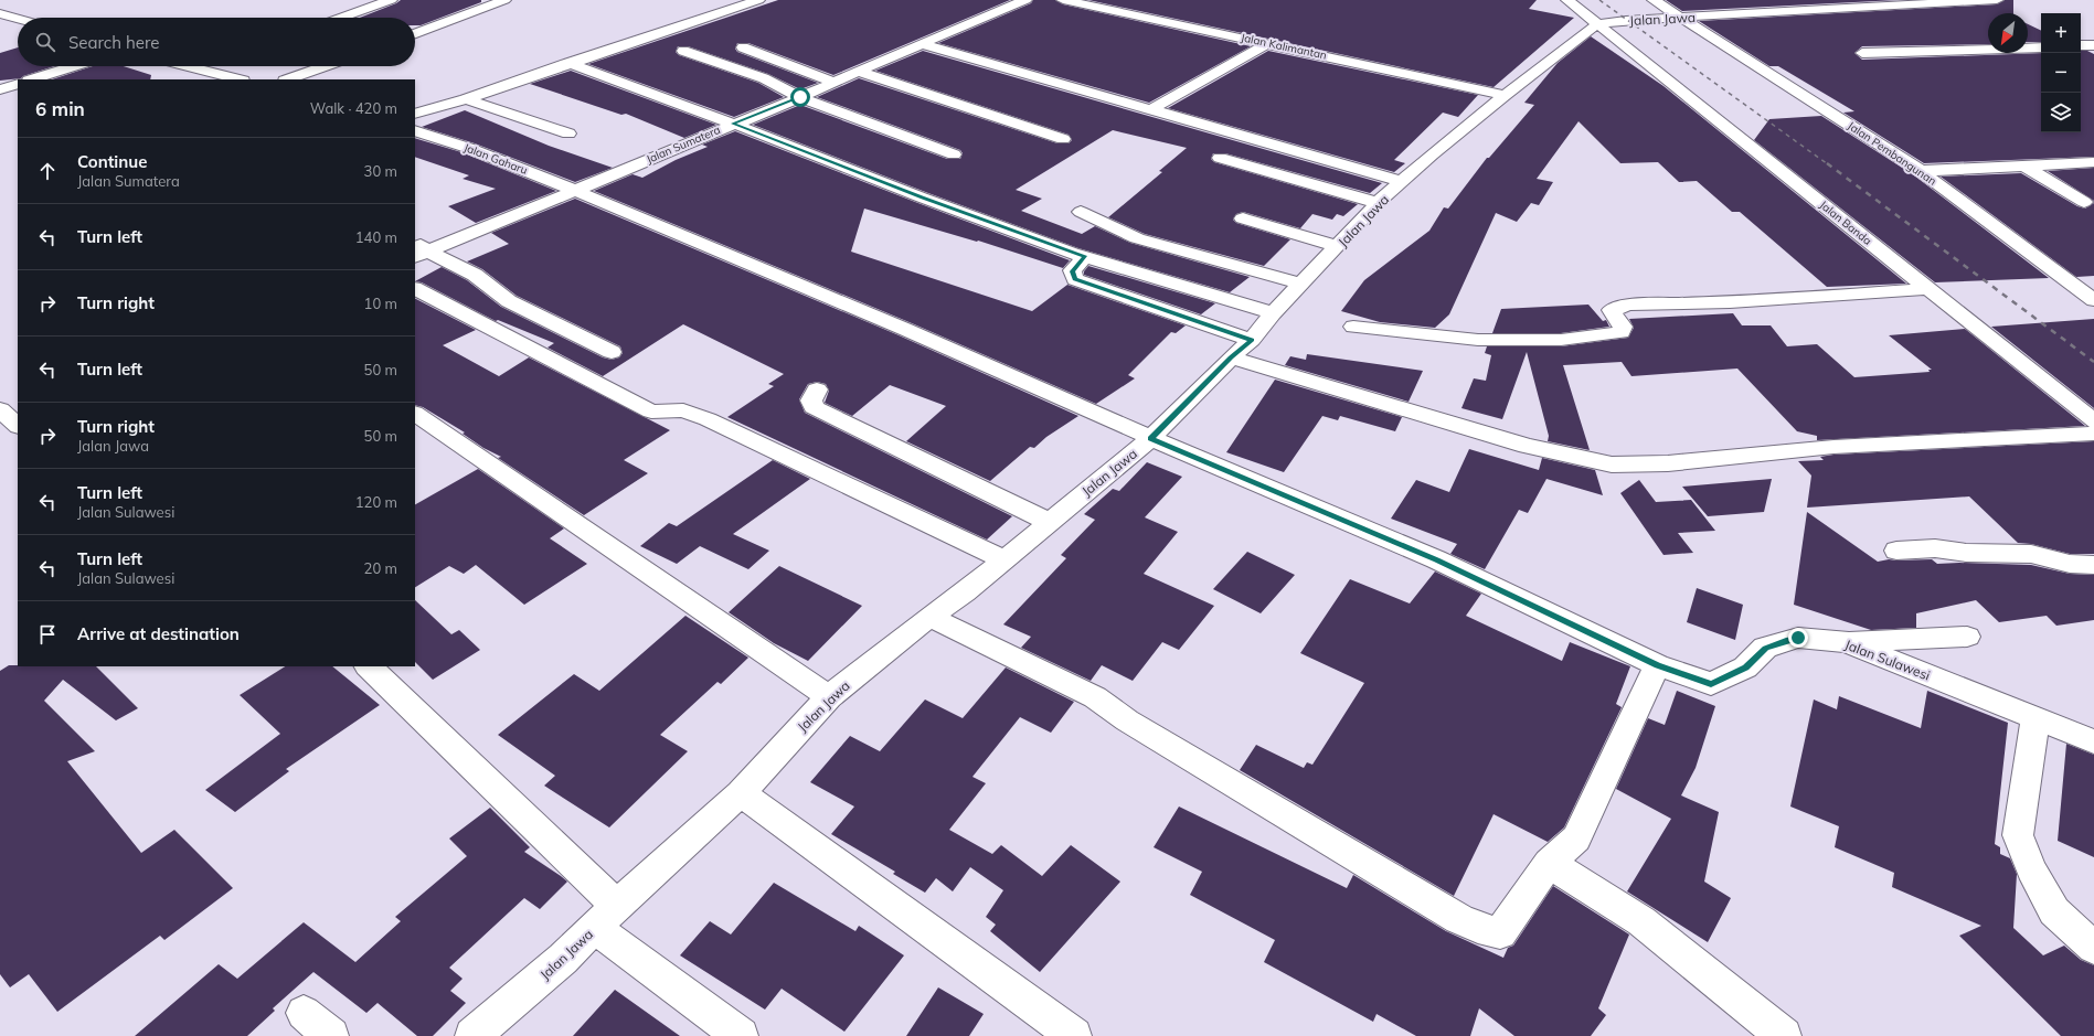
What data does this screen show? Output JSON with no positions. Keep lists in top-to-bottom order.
{
  "streets": {
    "street": [
      "Jalan Jawa",
      "Jalan Kalimantan",
      "Jalan Sumatera",
      "Jalan Pembangunan",
      "Jalan Gaharu",
      "Jalan Banda",
      "Jalan Sulawesi"
    ]
  },
  "crossings": [
    ["Jalan Jawa", "Jalan Kalimantan"],
    ["Jalan Jawa", "Jalan Pembangunan"],
    ["Jalan Jawa", "Jalan Gaharu"],
    ["Jalan Jawa", "Jalan Banda"],
    ["Jalan Jawa", "Jalan Sulawesi"],
    ["Jalan Sumatera", "Jalan Gaharu"],
    ["Jalan Gaharu", "Jalan Sulawesi"]
  ],
  "north": "bottom left",
  "page": {
    "map_buttons": ["+", "−"],
    "search": "Search here",
    "heading": ["6 min", "Walk · 420 m"],
    "list": [
      ["Continue", "Jalan Sumatera", "30 m"],
      ["Turn left", "140 m"],
      ["Turn right", "10 m"],
      ["Turn left", "50 m"],
      ["Turn right", "Jalan Jawa", "50 m"],
      ["Turn left", "Jalan Sulawesi", "120 m"],
      ["Turn left", "Jalan Sulawesi", "20 m"],
      "Arrive at destination"
    ]
  }
}
